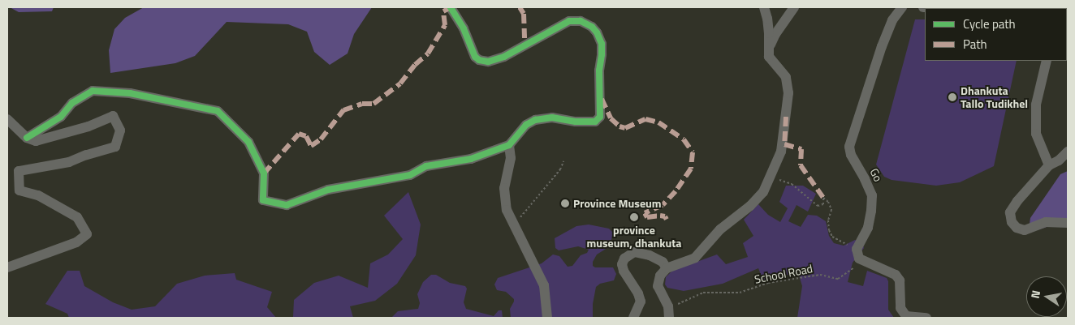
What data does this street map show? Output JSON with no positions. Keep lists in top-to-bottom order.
{
  "streets": {
    "street": ["Go"],
    "path": ["School Road"]
  },
  "places": ["Dhankuta Tallo Tudikhel", "Province Museum", "province museum, dhankuta"],
  "legend": ["Cycle path", "Path"],
  "north": "left"
}
